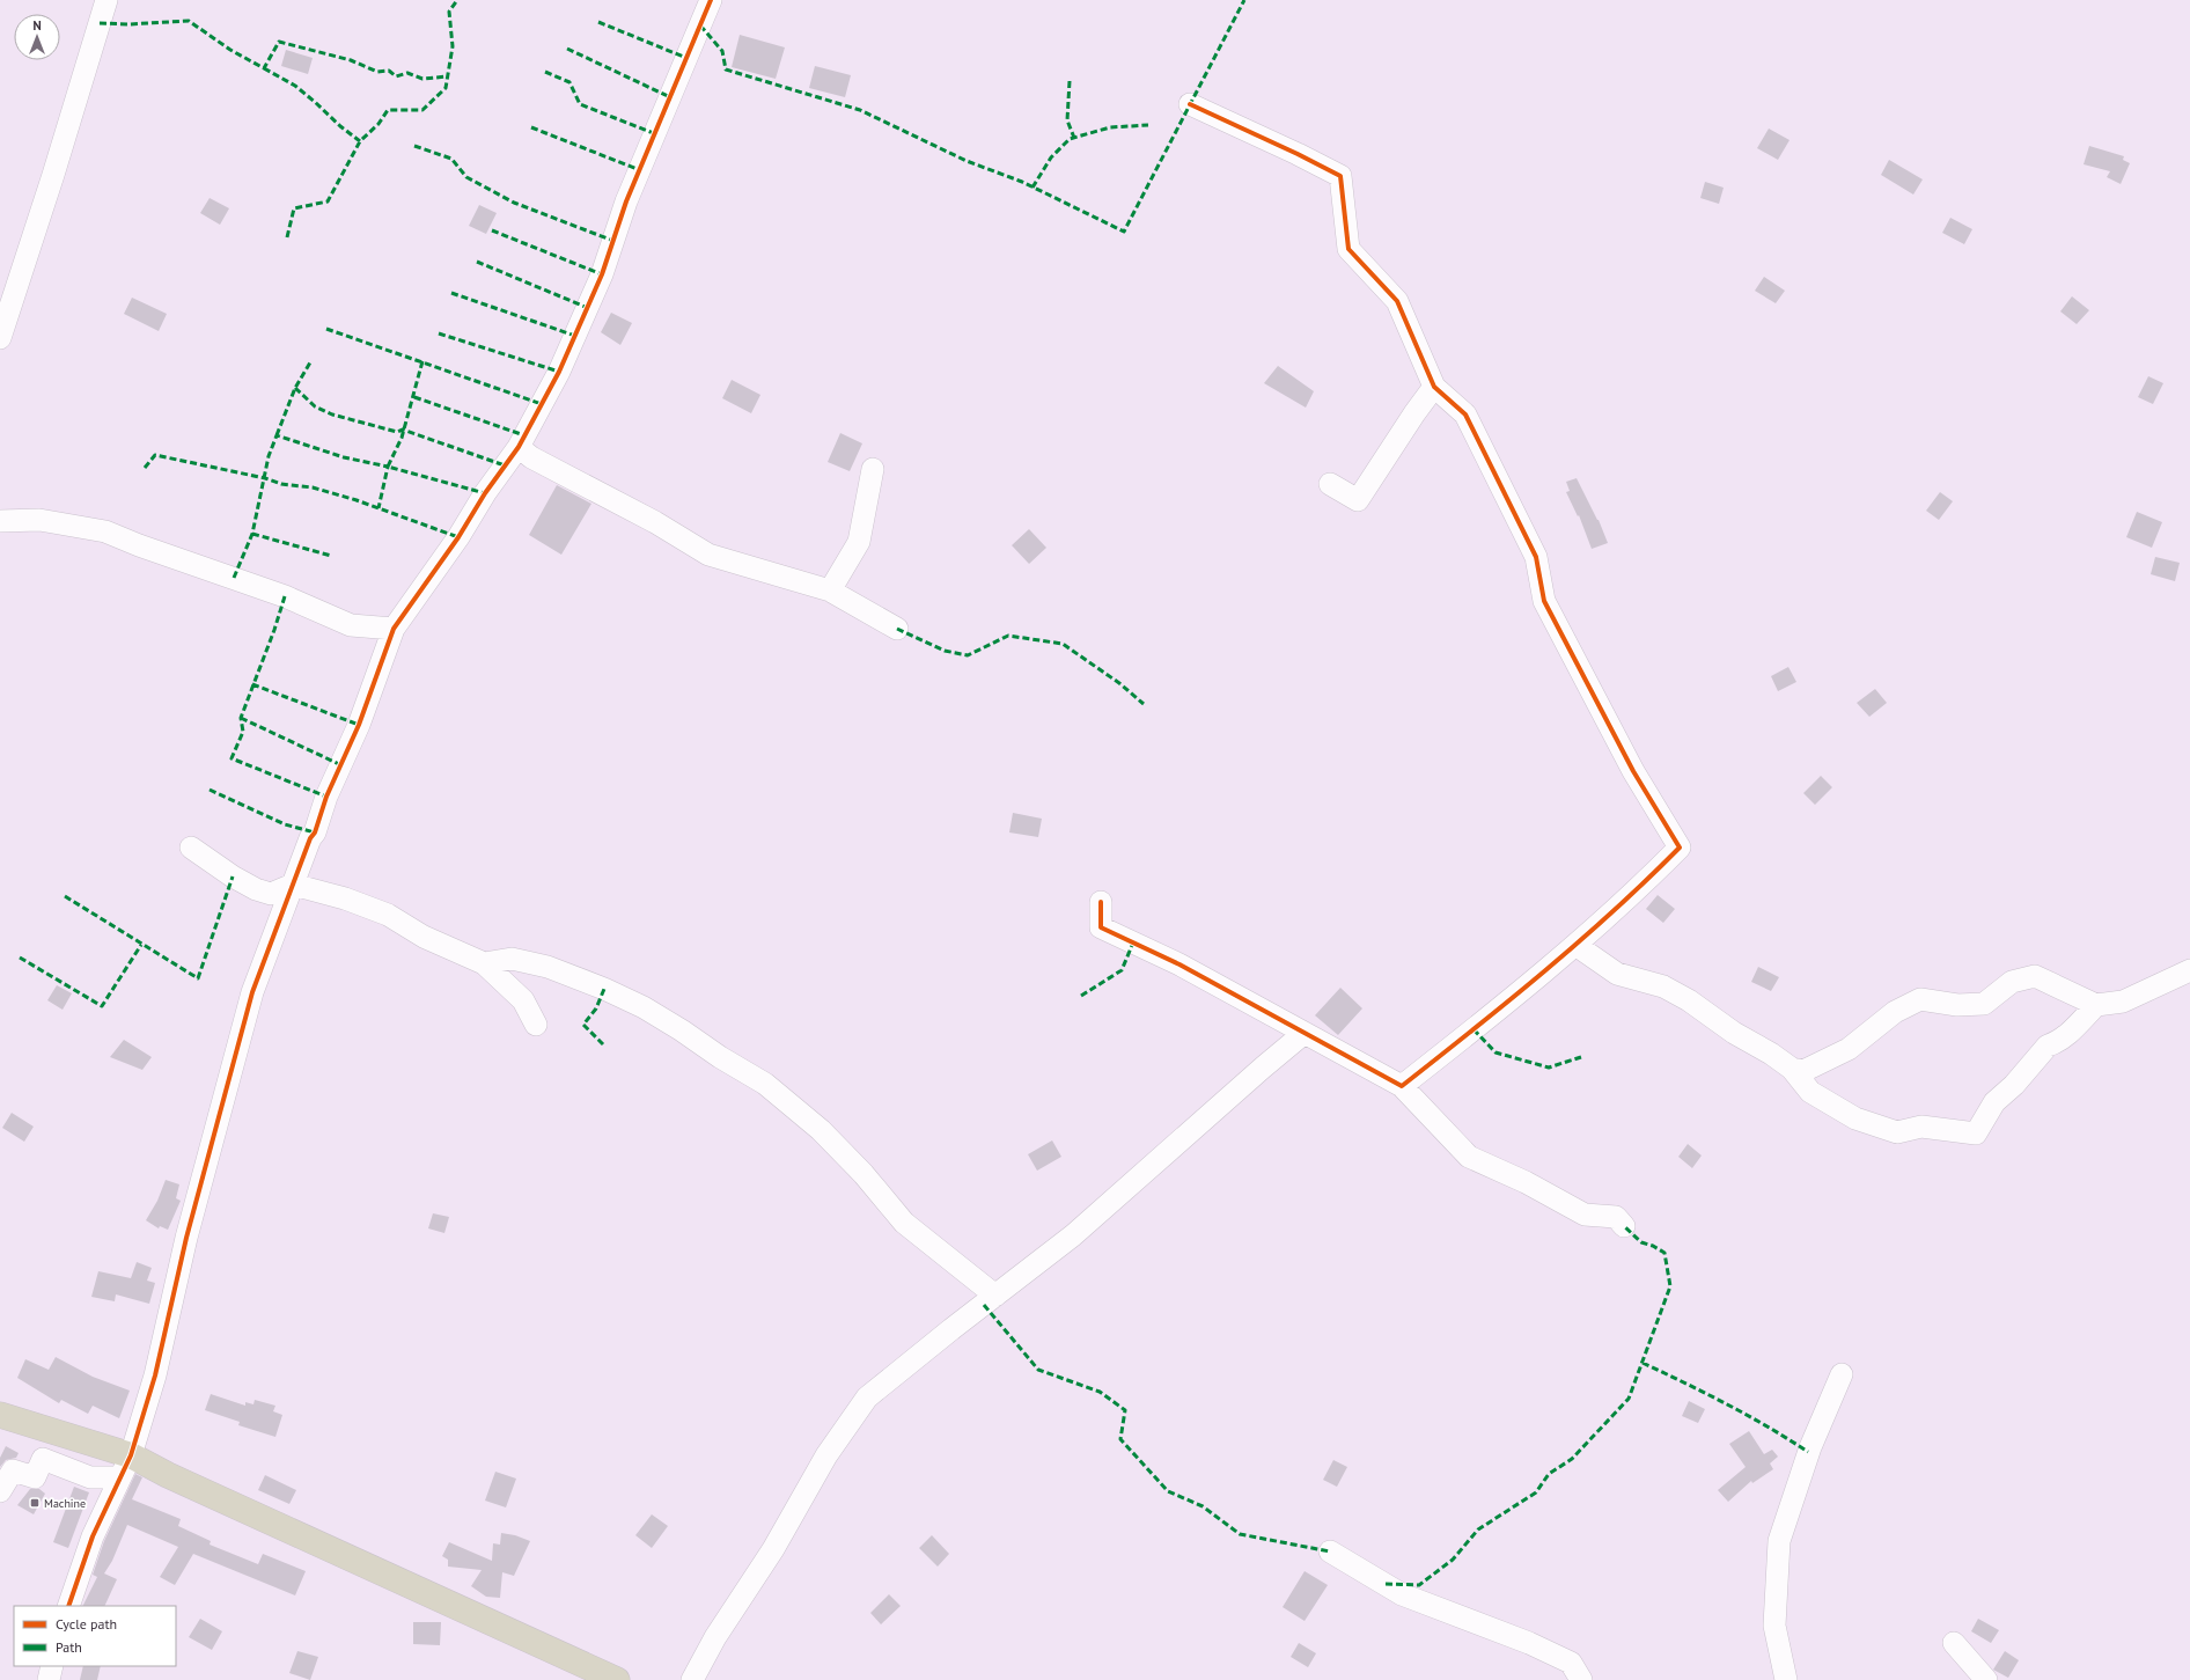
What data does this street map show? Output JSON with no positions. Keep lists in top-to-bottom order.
{
  "places": {
    "transit": ["Machine"]
  },
  "legend": ["Cycle path", "Path"],
  "north": "top"
}
